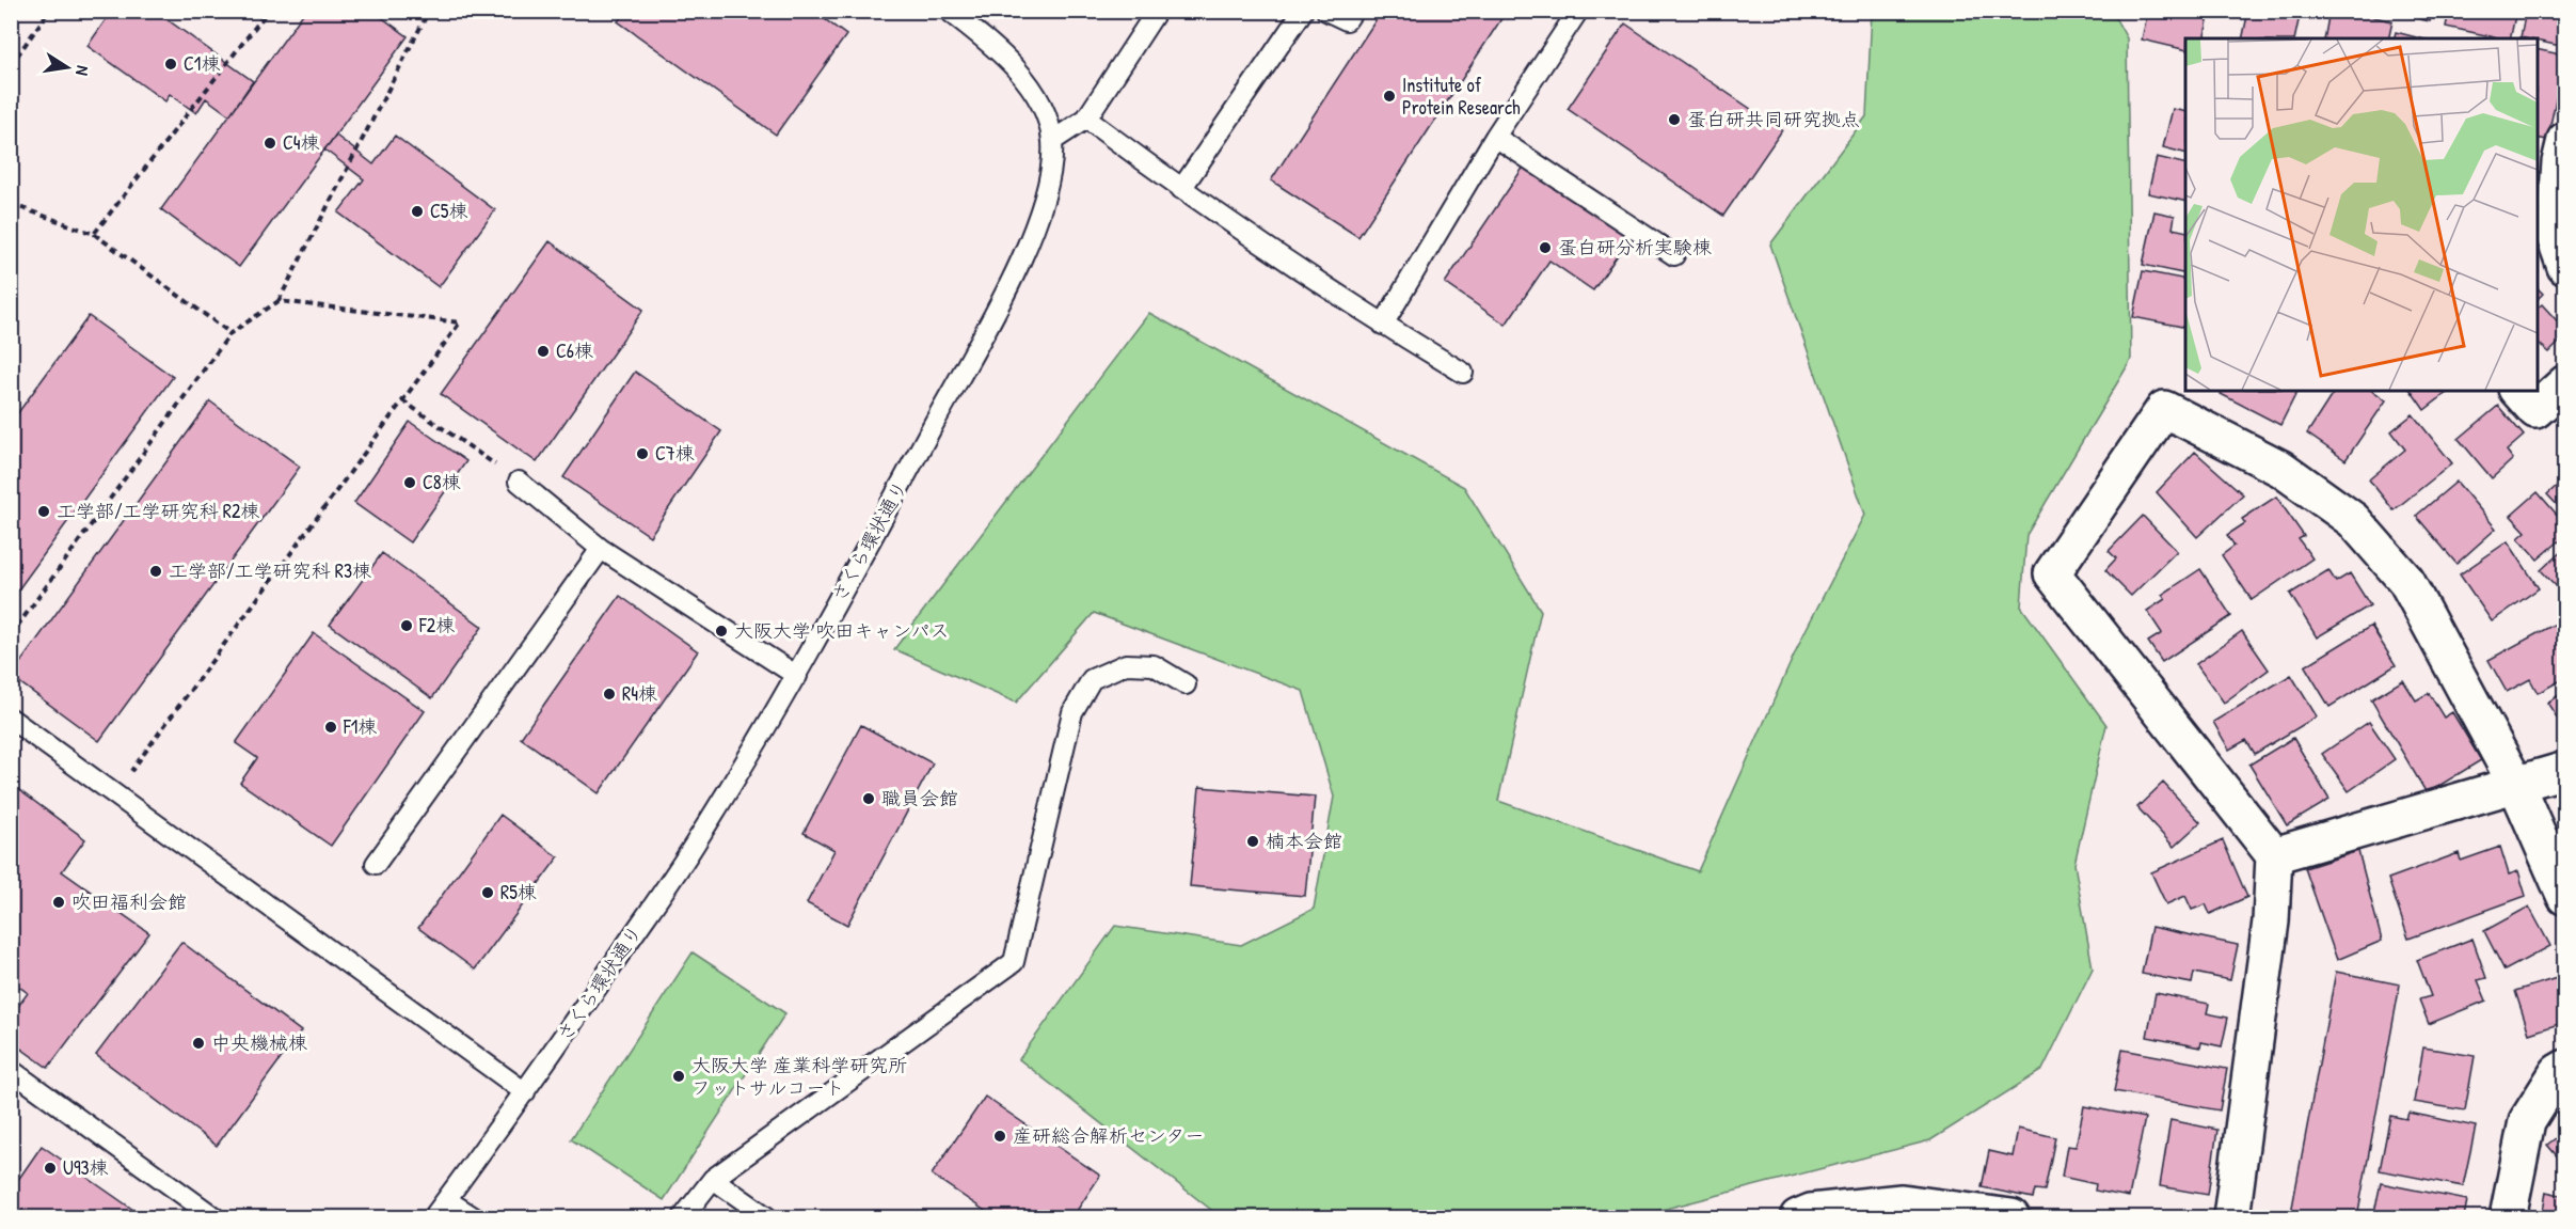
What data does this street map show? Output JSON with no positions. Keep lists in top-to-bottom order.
{
  "streets": {
    "lane": ["さくら環状通り"]
  },
  "places": [
    "C1棟",
    "Institute of Protein Research",
    "蛋白研共同研究拠点",
    "C4棟",
    "C5棟",
    "蛋白研分析実験棟",
    "C6棟",
    "C7棟",
    "C8棟",
    "工学部/工学研究科 R2棟",
    "工学部/工学研究科 R3棟",
    "F2棟",
    "大阪大学 吹田キャンパス",
    "R4棟",
    "F1棟",
    "職員会館",
    "楠本会館",
    "R5棟",
    "吹田福利会館",
    "中央機械棟",
    "大阪大学 産業科学研究所 フットサルコート",
    "産研総合解析センター",
    "U93棟"
  ],
  "north": "right"
}
